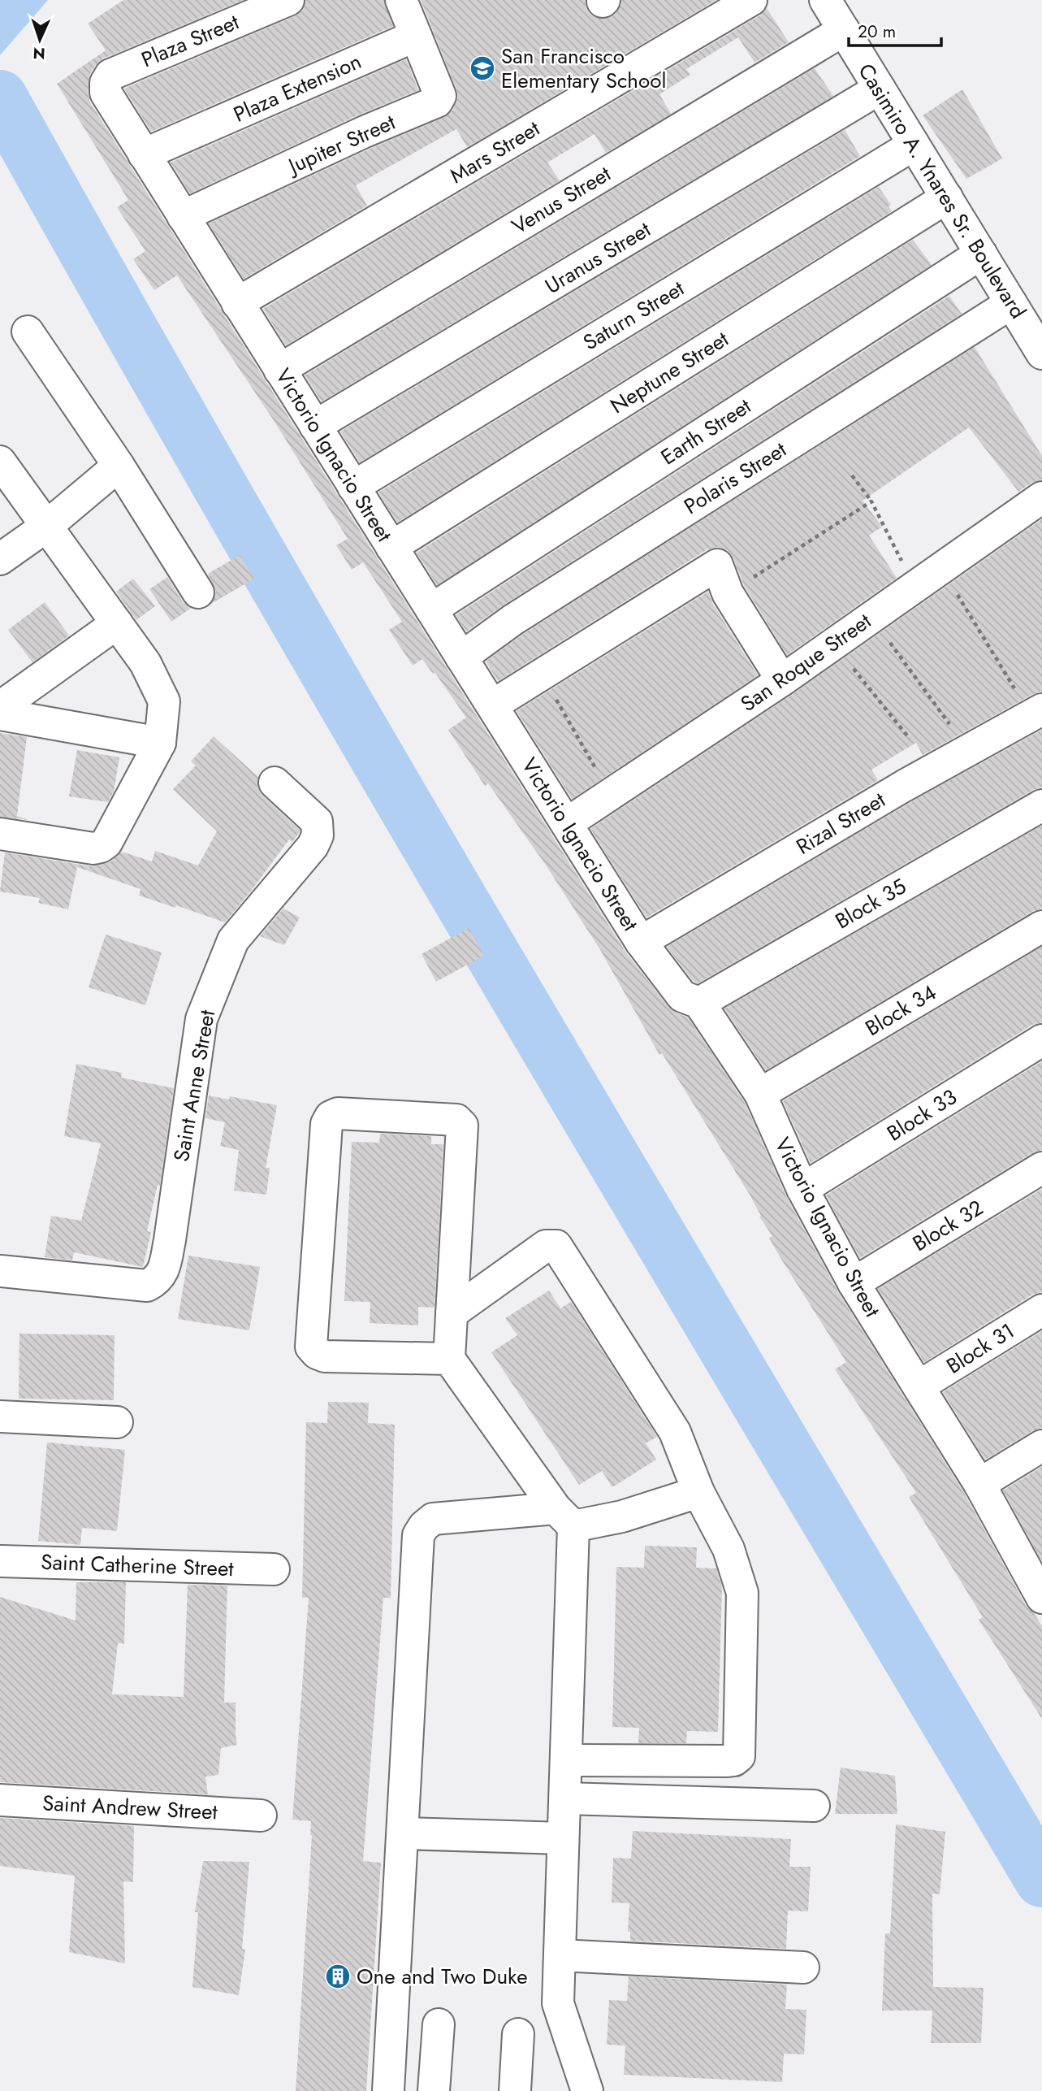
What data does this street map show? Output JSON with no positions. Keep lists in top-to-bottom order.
{
  "streets": {
    "street": [
      "Plaza Street",
      "Plaza Extension",
      "Jupiter Street",
      "Mars Street",
      "Casimiro A. Ynares Sr. Boulevard",
      "Venus Street",
      "Uranus Street",
      "Saturn Street",
      "Neptune Street",
      "Earth Street",
      "Victorio Ignacio Street",
      "Polaris Street",
      "San Roque Street",
      "Rizal Street",
      "Block 35",
      "Block 34",
      "Saint Anne Street",
      "Block 33",
      "Block 32",
      "Block 31",
      "Saint Catherine Street",
      "Saint Andrew Street"
    ]
  },
  "crossings": [
    ["Plaza Street", "Victorio Ignacio Street"],
    ["Plaza Extension", "Jupiter Street"],
    ["Plaza Extension", "Victorio Ignacio Street"],
    ["Jupiter Street", "Victorio Ignacio Street"],
    ["Mars Street", "Victorio Ignacio Street"],
    ["Casimiro A. Ynares Sr. Boulevard", "Venus Street"],
    ["Casimiro A. Ynares Sr. Boulevard", "Uranus Street"],
    ["Casimiro A. Ynares Sr. Boulevard", "Saturn Street"],
    ["Casimiro A. Ynares Sr. Boulevard", "Neptune Street"],
    ["Casimiro A. Ynares Sr. Boulevard", "Earth Street"],
    ["Casimiro A. Ynares Sr. Boulevard", "Polaris Street"],
    ["Venus Street", "Victorio Ignacio Street"],
    ["Uranus Street", "Victorio Ignacio Street"],
    ["Saturn Street", "Victorio Ignacio Street"],
    ["Neptune Street", "Victorio Ignacio Street"],
    ["Earth Street", "Victorio Ignacio Street"],
    ["Victorio Ignacio Street", "Polaris Street"],
    ["Victorio Ignacio Street", "San Roque Street"],
    ["Victorio Ignacio Street", "Rizal Street"],
    ["Victorio Ignacio Street", "Block 35"],
    ["Victorio Ignacio Street", "Block 34"],
    ["Victorio Ignacio Street", "Block 33"],
    ["Victorio Ignacio Street", "Block 32"],
    ["Victorio Ignacio Street", "Block 31"]
  ],
  "places": {
    "school or university": ["San Francisco Elementary School"],
    "building": ["One and Two Duke"]
  },
  "scale_bar": "20 m",
  "north": "bottom"
}
